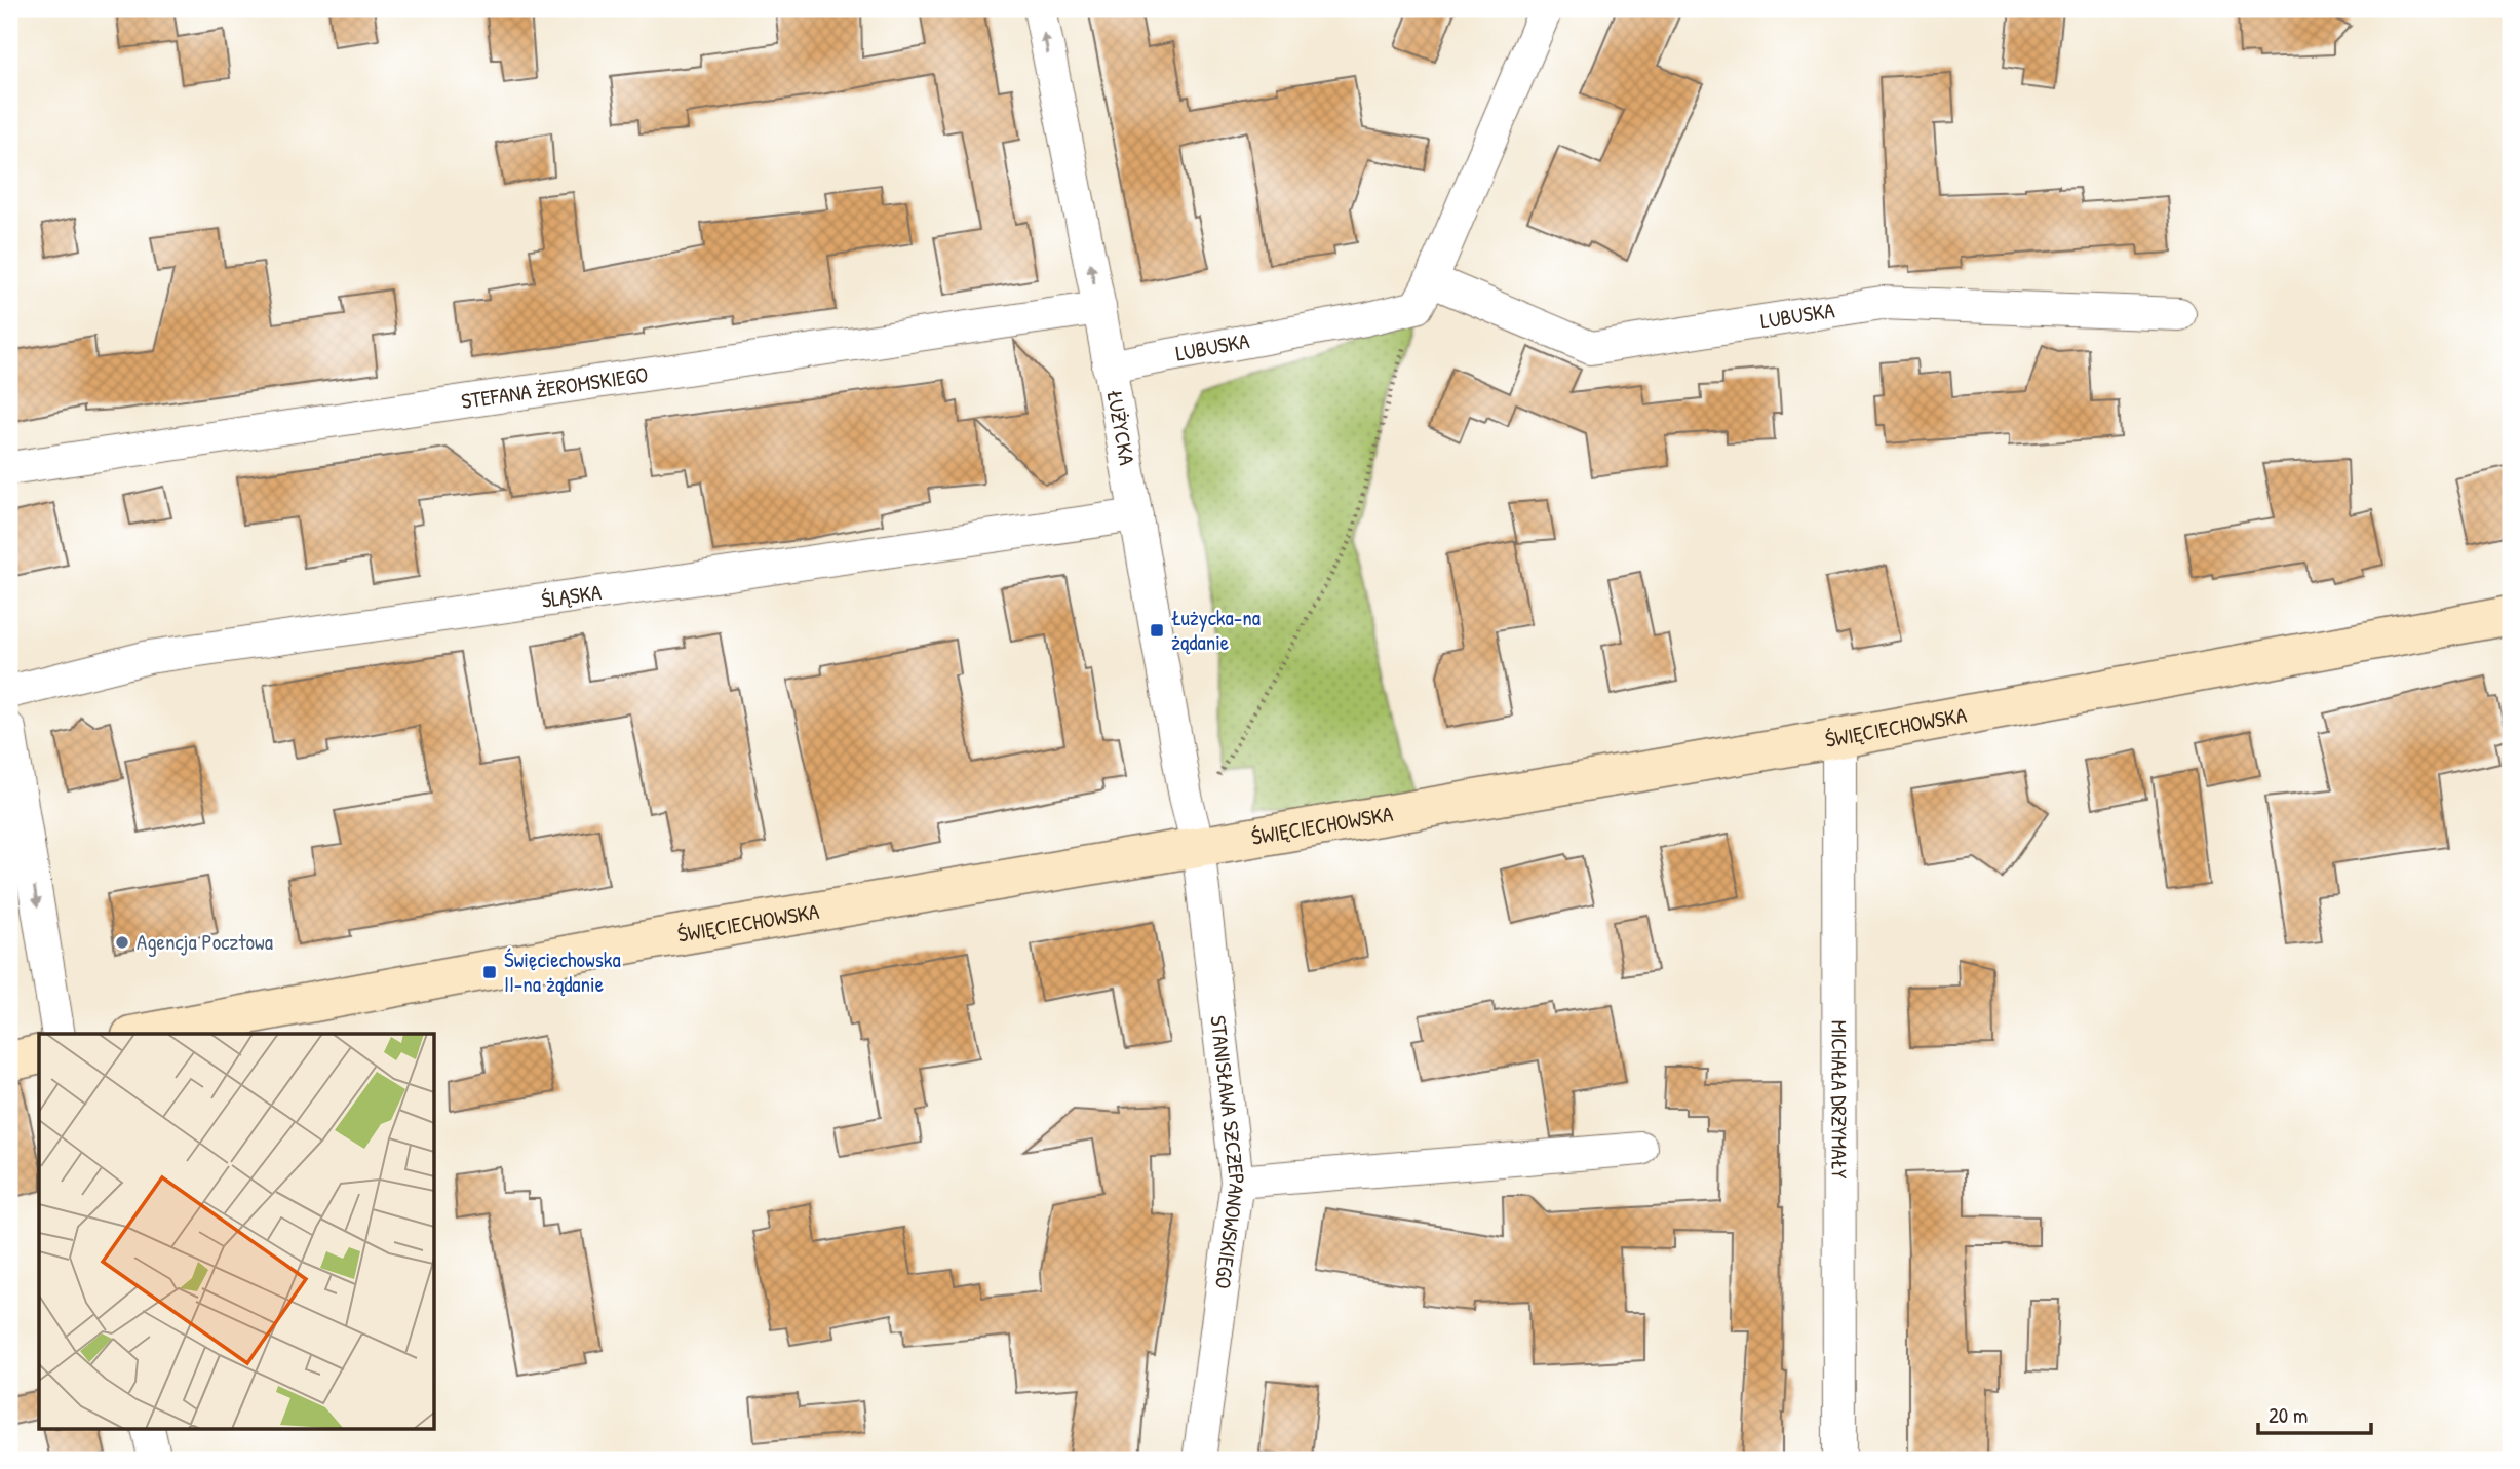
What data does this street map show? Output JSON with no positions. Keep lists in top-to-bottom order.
{
  "streets": {
    "street": [
      "LUBUSKA",
      "STEFANA ŻEROMSKIEGO",
      "ŁUŻYCKA",
      "ŚLĄSKA",
      "ŚWIĘCIECHOWSKA",
      "MICHAŁA DRZYMAŁY",
      "STANISŁAWA SZCZEPANOWSKIEGO"
    ]
  },
  "crossings": [
    ["LUBUSKA", "ŁUŻYCKA"],
    ["STEFANA ŻEROMSKIEGO", "ŁUŻYCKA"],
    ["ŁUŻYCKA", "ŚLĄSKA"],
    ["ŁUŻYCKA", "ŚWIĘCIECHOWSKA"],
    ["ŁUŻYCKA", "STANISŁAWA SZCZEPANOWSKIEGO"],
    ["ŚWIĘCIECHOWSKA", "MICHAŁA DRZYMAŁY"],
    ["ŚWIĘCIECHOWSKA", "STANISŁAWA SZCZEPANOWSKIEGO"]
  ],
  "one_way": ["ŁUŻYCKA"],
  "places": {
    "transit": ["Łużycka-na żądanie", "Święciechowska II-na żądanie"],
    "other": ["Agencja Pocztowa"]
  },
  "scale_bar": "20 m"
}
